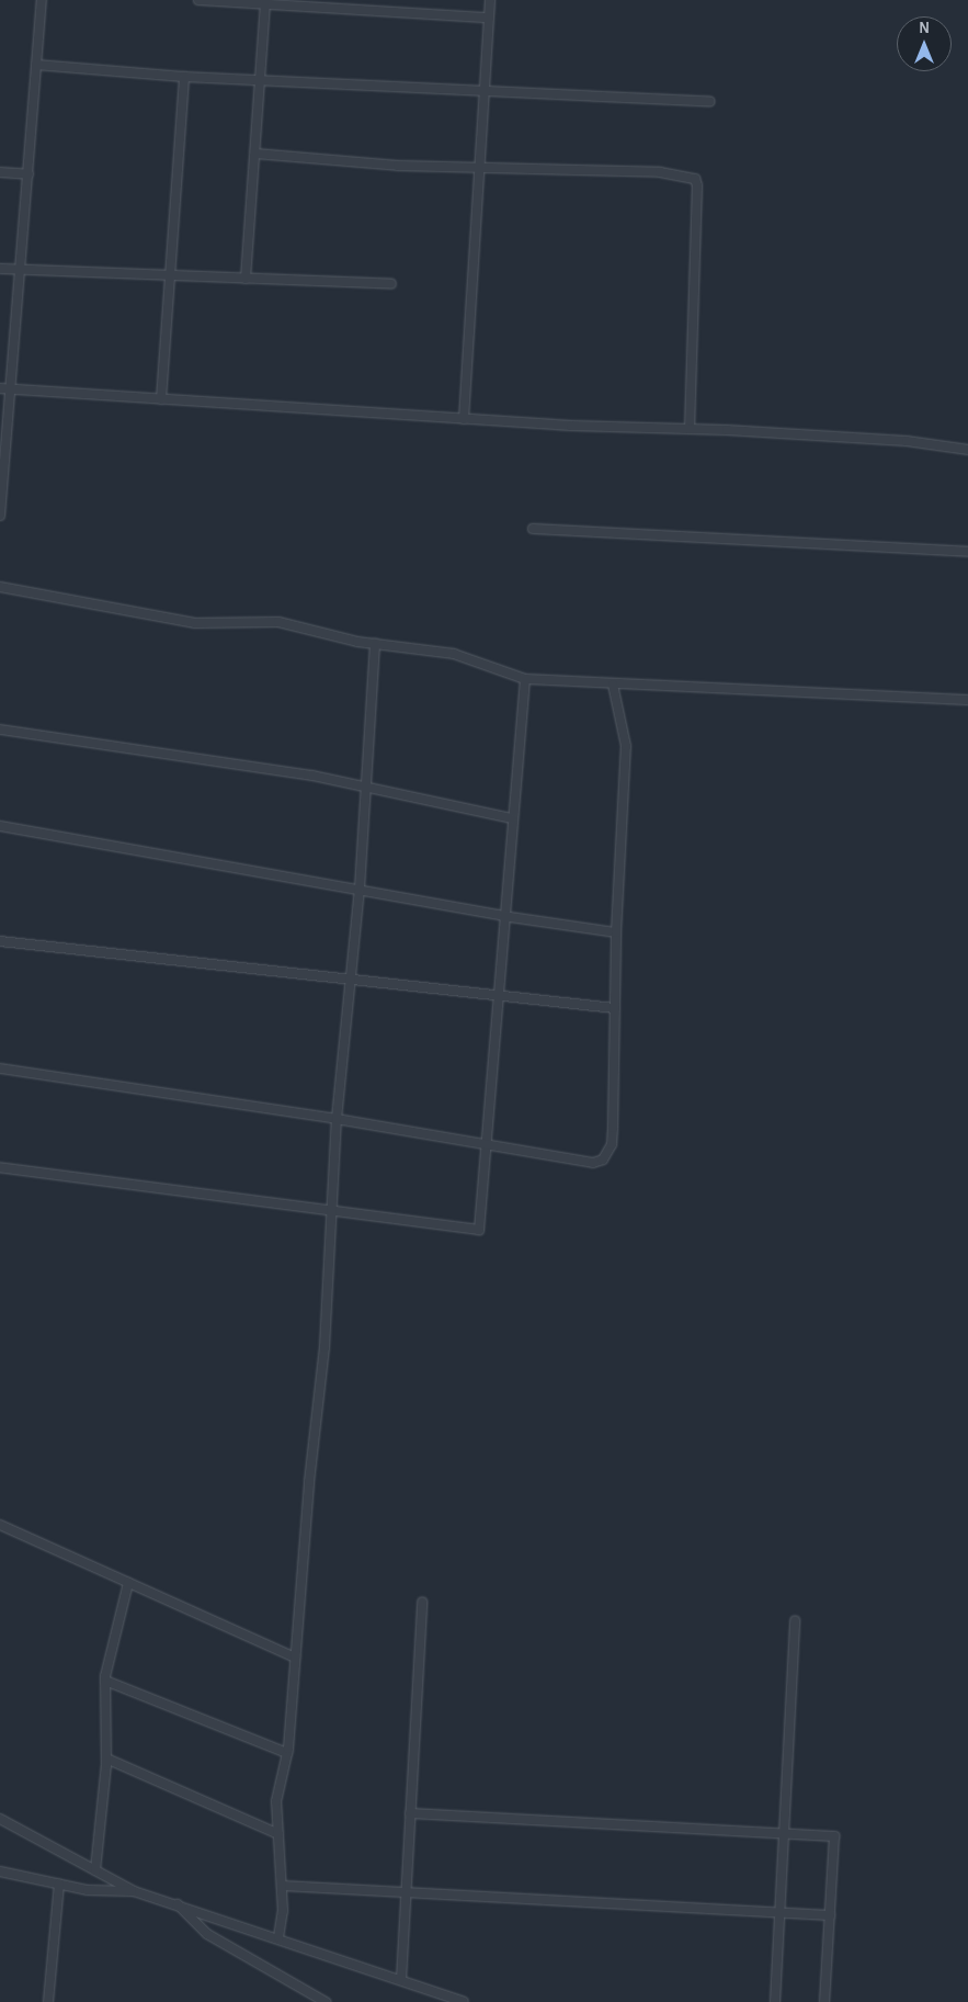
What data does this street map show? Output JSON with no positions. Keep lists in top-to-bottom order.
{
  "north": "top"
}
